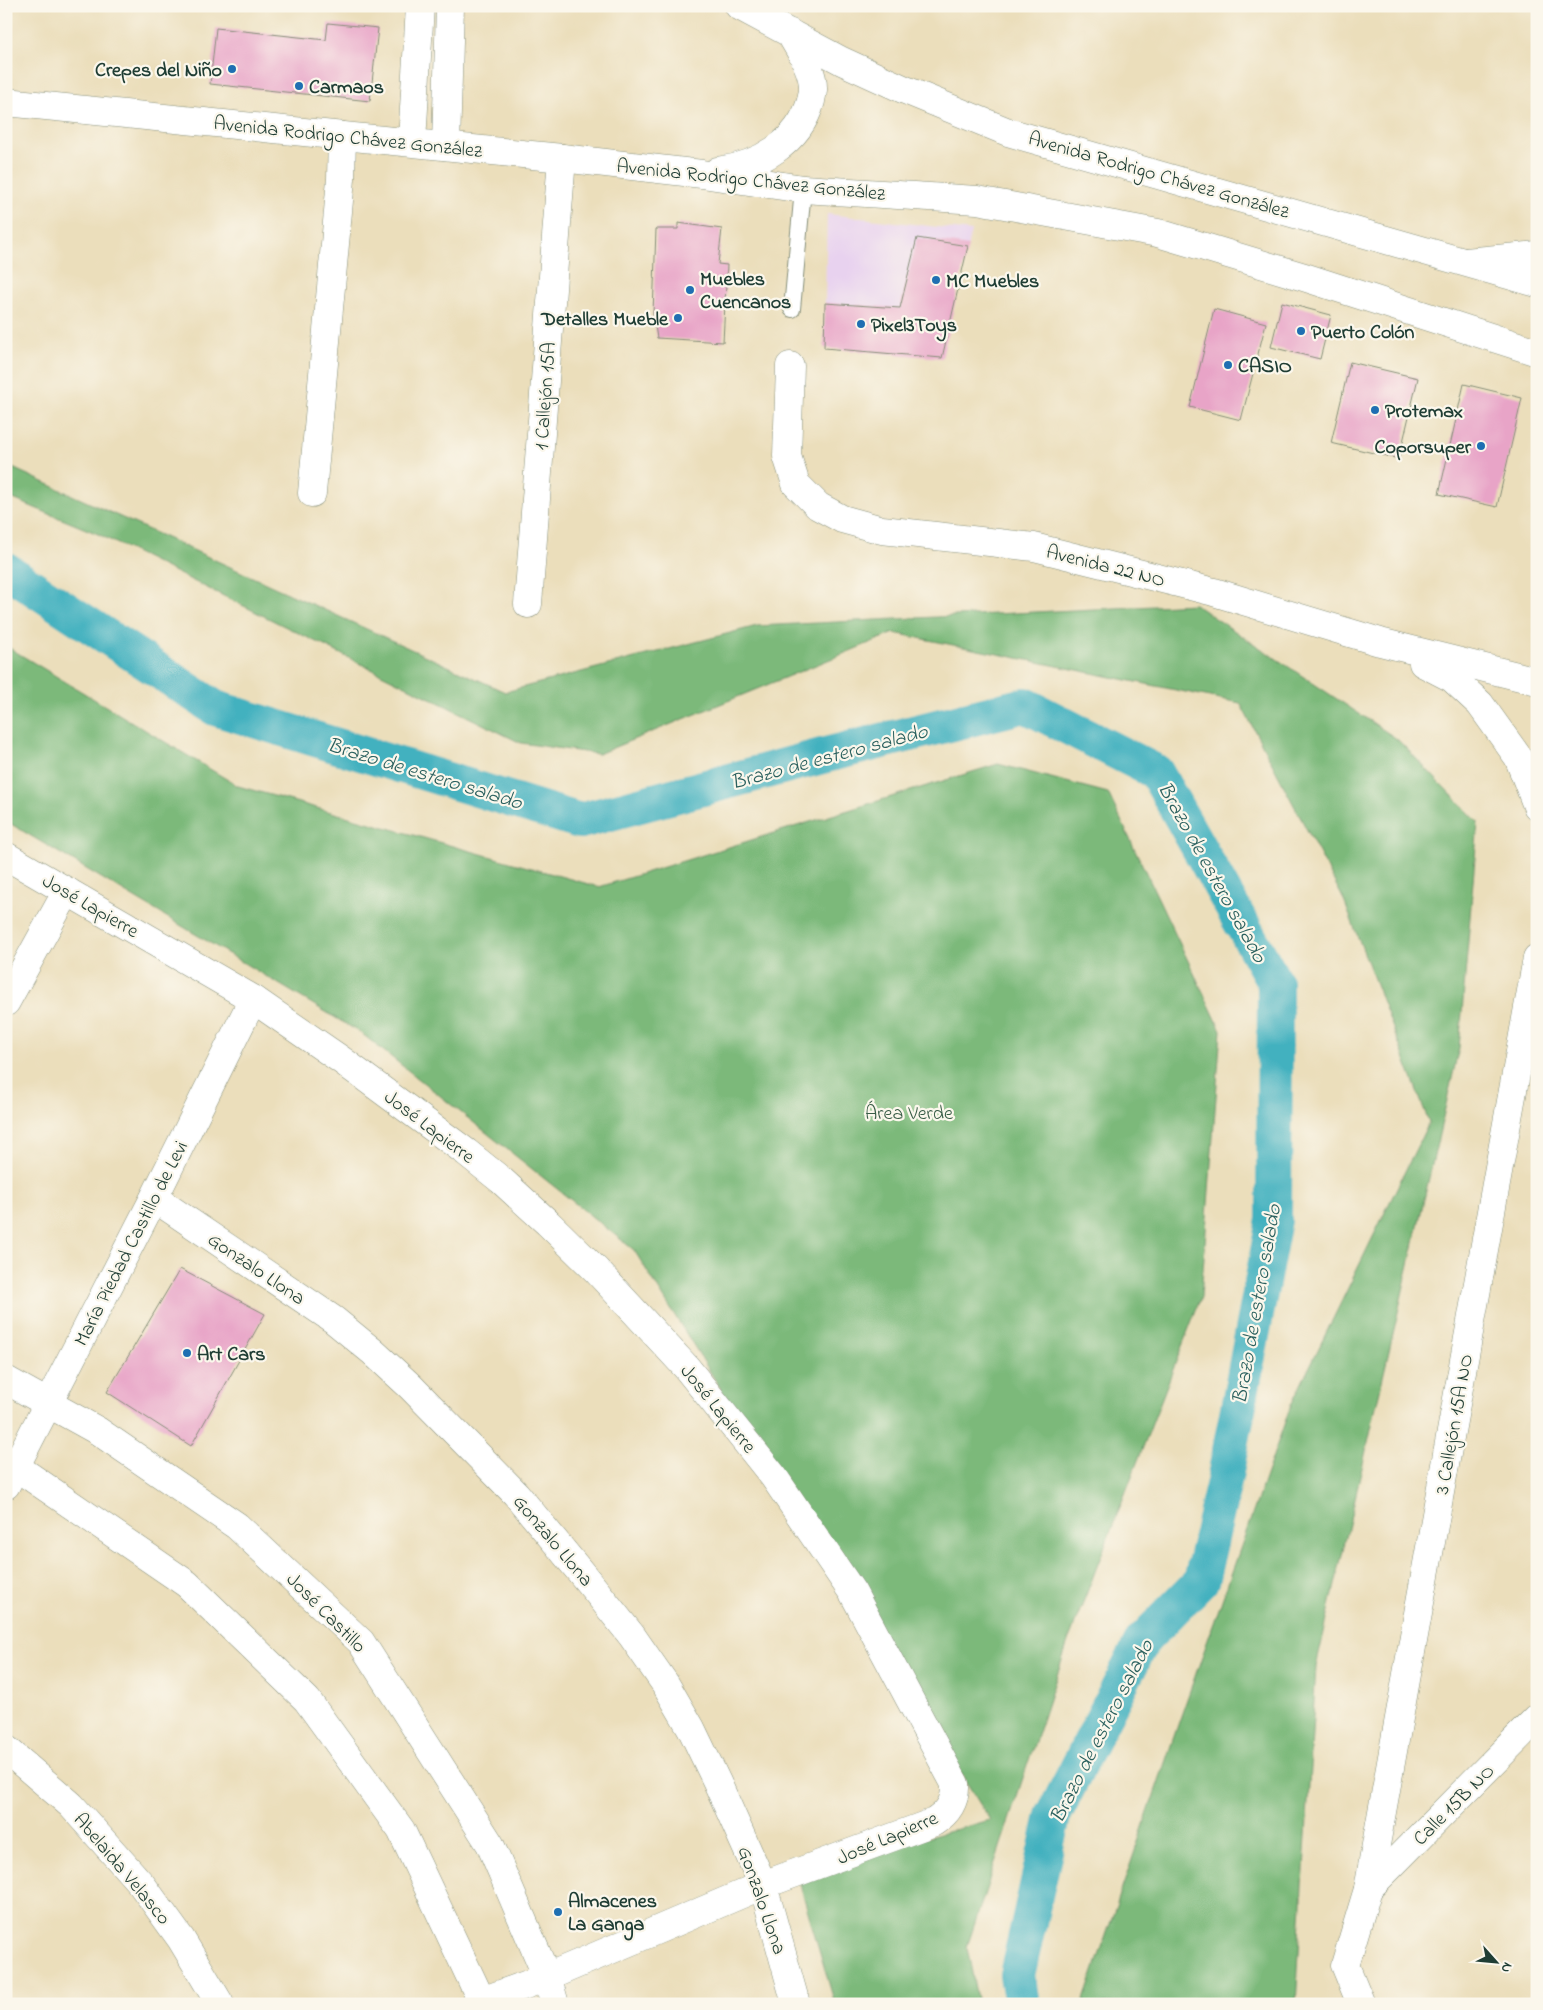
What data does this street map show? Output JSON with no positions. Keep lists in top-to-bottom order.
{
  "streets": {
    "street": [
      "Avenida Rodrigo Chávez González",
      "1 Callejón 15A",
      "Avenida 22 NO",
      "José Lapierre",
      "María Piedad Castillo de Levi",
      "Gonzalo Llona",
      "3 Callejón 15A NO",
      "José Castillo",
      "Calle 15B NO",
      "Abelaida Velasco"
    ]
  },
  "crossings": [
    ["Avenida Rodrigo Chávez González", "1 Callejón 15A"],
    ["José Lapierre", "María Piedad Castillo de Levi"],
    ["José Lapierre", "Gonzalo Llona"],
    ["José Lapierre", "José Castillo"],
    ["María Piedad Castillo de Levi", "Gonzalo Llona"],
    ["María Piedad Castillo de Levi", "José Castillo"],
    ["3 Callejón 15A NO", "Calle 15B NO"]
  ],
  "water": ["Brazo de estero salado"],
  "parks": ["Área Verde"],
  "places": [
    "Crepes del Niño",
    "Carmaos",
    "MC Muebles",
    "Muebles Cuencanos",
    "Detalles Mueble",
    "Pixel3Toys",
    "Puerto Colón",
    "CASIO",
    "Protemax",
    "Coporsuper",
    "Art Cars",
    "Almacenes La Ganga"
  ],
  "north": "bottom right"
}
